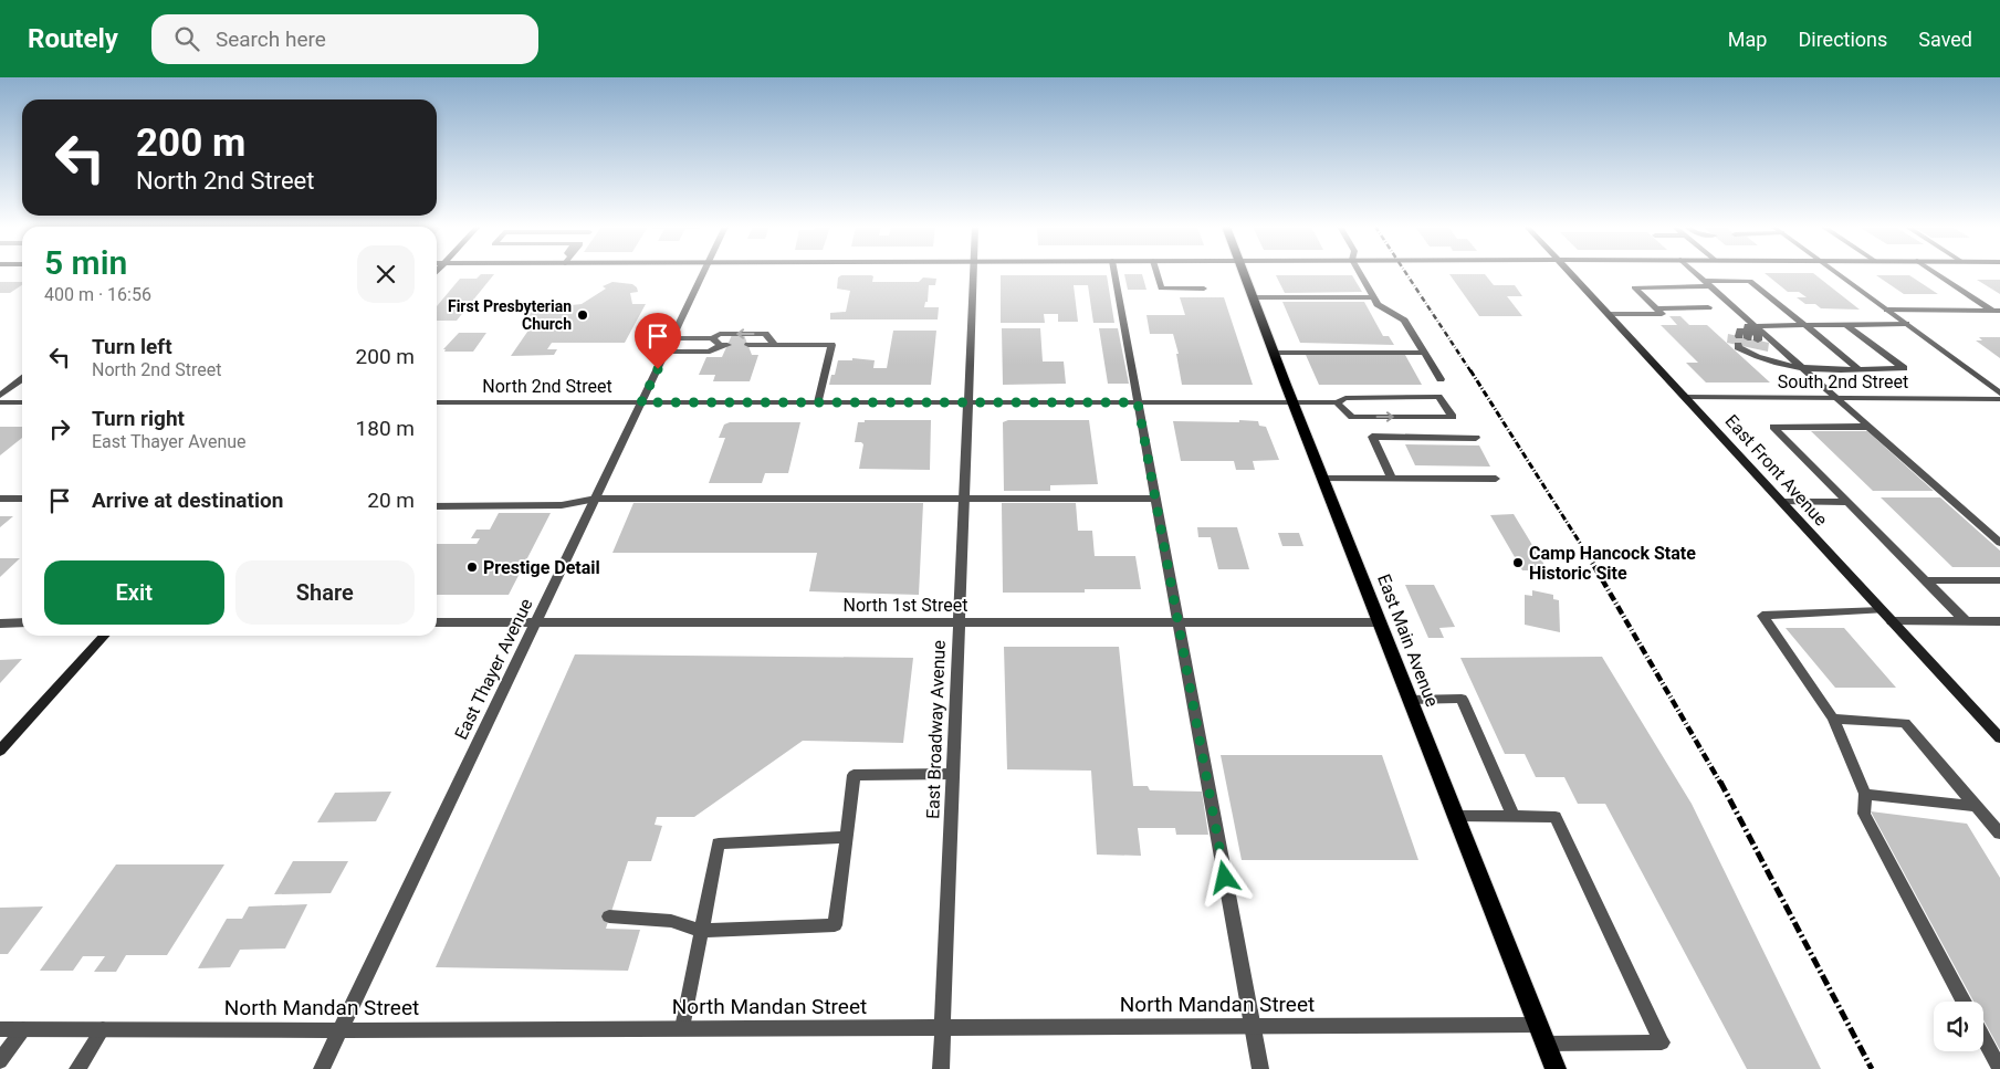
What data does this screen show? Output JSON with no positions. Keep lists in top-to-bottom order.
{
  "streets": {
    "main road": ["East Main Avenue"],
    "street": [
      "South 2nd Street",
      "North 2nd Street",
      "East Front Avenue",
      "North 1st Street",
      "East Thayer Avenue",
      "East Broadway Avenue",
      "North Mandan Street"
    ]
  },
  "crossings": [
    ["South 2nd Street", "East Front Avenue"],
    ["North 2nd Street", "East Main Avenue"],
    ["North 2nd Street", "East Thayer Avenue"],
    ["North 2nd Street", "East Broadway Avenue"],
    ["North 1st Street", "East Main Avenue"],
    ["North 1st Street", "East Thayer Avenue"],
    ["North 1st Street", "East Broadway Avenue"],
    ["East Main Avenue", "North Mandan Street"],
    ["East Thayer Avenue", "North Mandan Street"],
    ["East Broadway Avenue", "North Mandan Street"]
  ],
  "places": ["First Presbyterian Church", "Camp Hancock State Historic Site", "Prestige Detail"],
  "page": {
    "header": "Routely",
    "search": "Search here",
    "nav": ["Map", "Directions", "Saved"],
    "turn": ["200 m", "North 2nd Street"],
    "heading": ["5 min", "400 m · 16:56"],
    "list": [
      {
        "name": "Turn left",
        "note": "North 2nd Street",
        "value": "200 m"
      },
      {
        "name": "Turn right",
        "note": "East Thayer Avenue",
        "value": "180 m"
      },
      {
        "name": "Arrive at destination",
        "value": "20 m"
      }
    ],
    "buttons": ["Exit", "Share"]
  }
}
